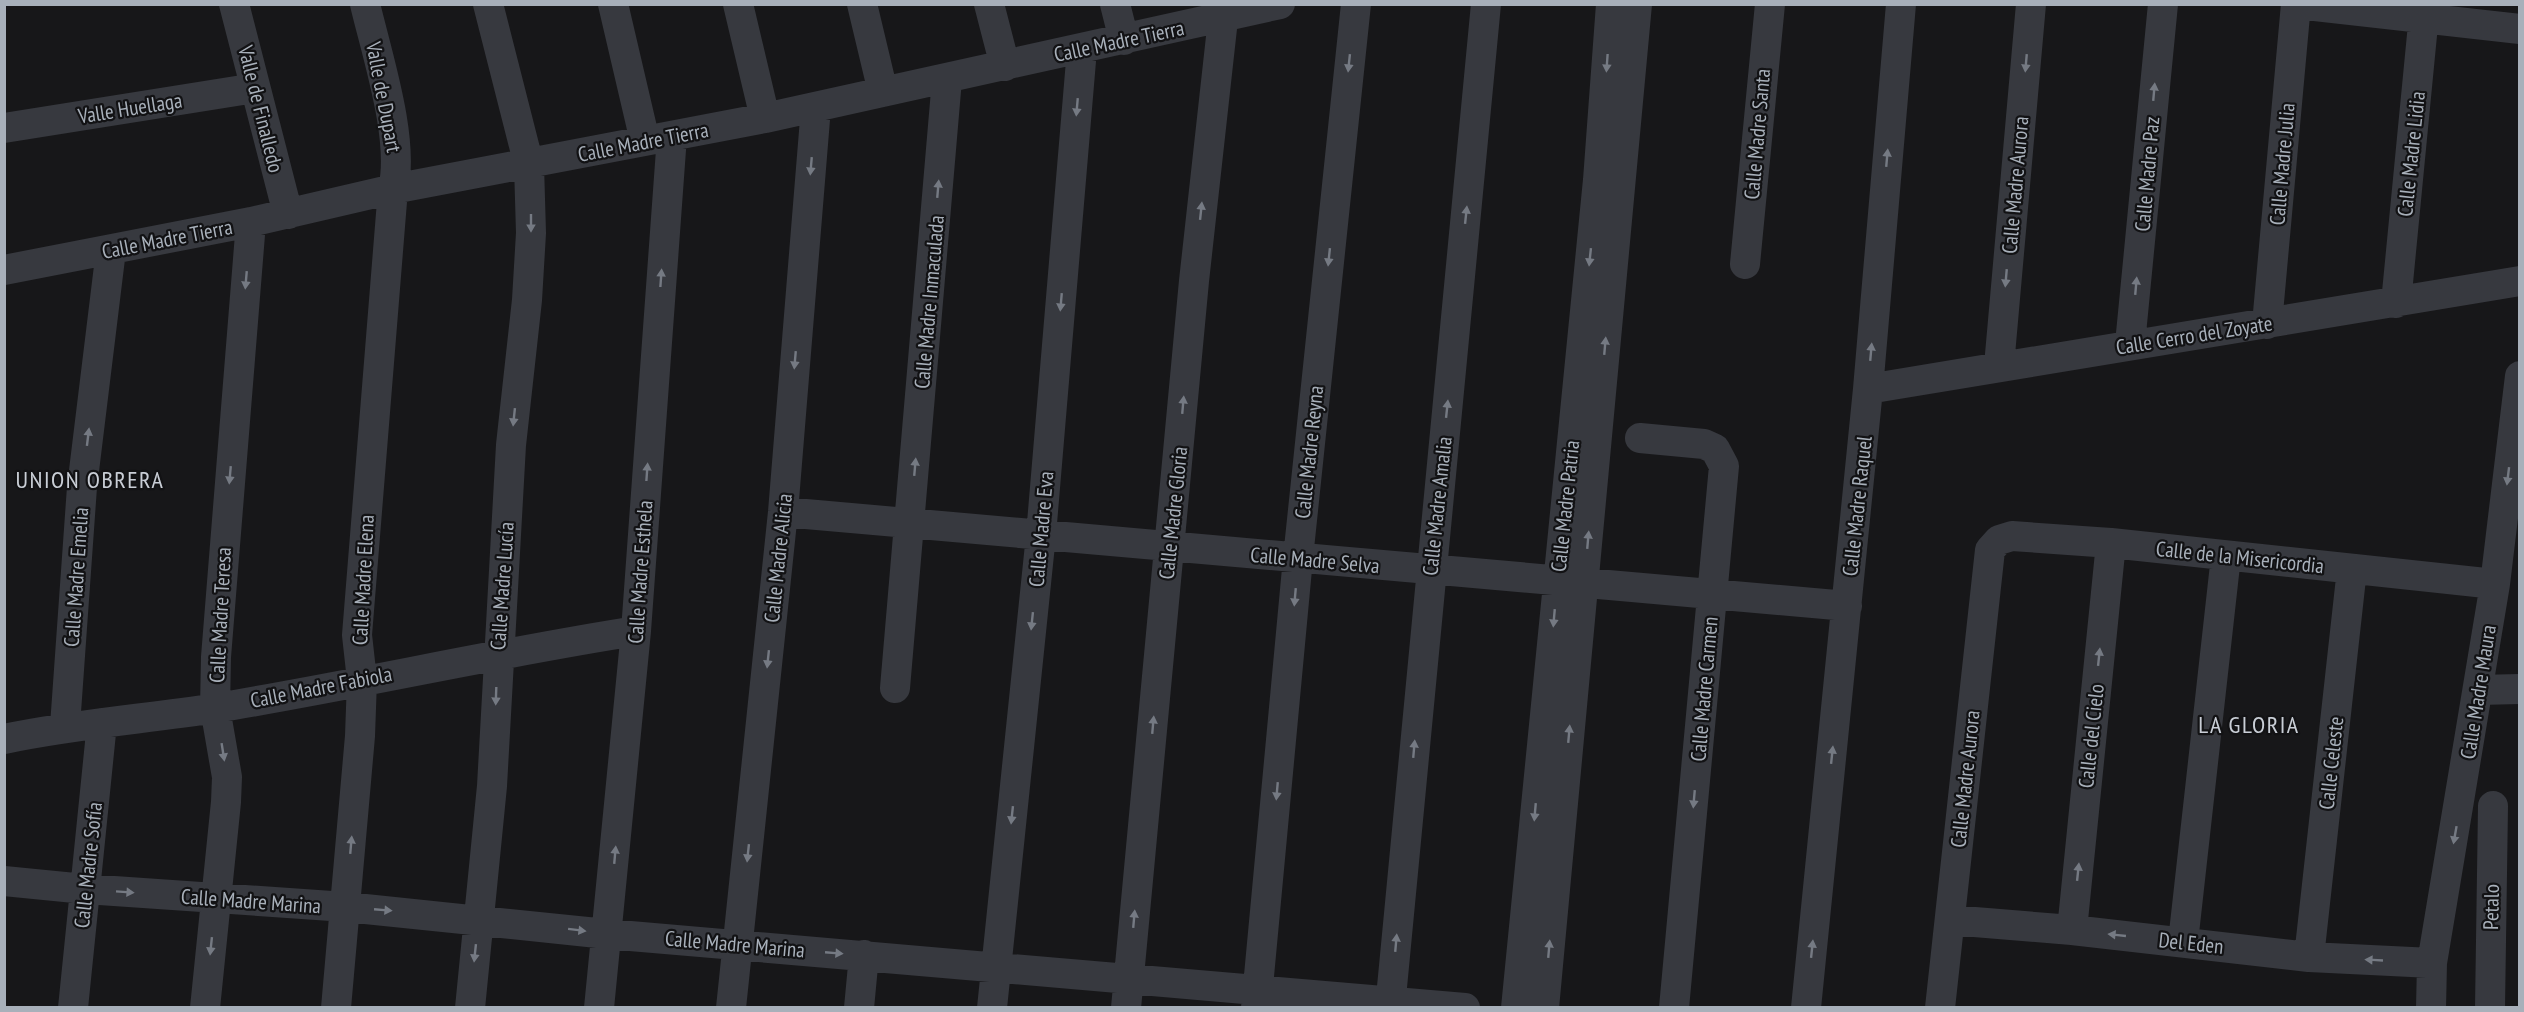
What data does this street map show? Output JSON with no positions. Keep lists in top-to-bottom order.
{
  "streets": {
    "street": [
      "Calle Madre Tierra",
      "Valle de Dupart",
      "Valle Huellaga",
      "Valle de Finalledo",
      "Calle Madre Santa",
      "Calle Madre Lidia",
      "Calle Madre Julia",
      "Calle Madre Paz",
      "Calle Madre Aurora",
      "Calle Madre Inmaculada",
      "Calle Cerro del Zoyate",
      "Calle Madre Reyna",
      "Calle Madre Amalia",
      "Calle Madre Patria",
      "Calle Madre Raquel",
      "Calle Madre Gloria",
      "Calle Madre Eva",
      "Calle de la Misericordia",
      "Calle Madre Alicia",
      "Calle Madre Selva",
      "Calle Madre Esthela",
      "Calle Madre Emelia",
      "Calle Madre Elena",
      "Calle Madre Lucía",
      "Calle Madre Teresa",
      "Calle Madre Fabiola",
      "Calle Madre Carmen",
      "Calle Madre Maura",
      "Calle del Cielo",
      "Calle Celeste",
      "Calle Madre Sofía",
      "Calle Madre Marina",
      "Petalo",
      "Del Eden"
    ]
  },
  "crossings": [
    ["Calle Madre Tierra", "Valle de Dupart"],
    ["Calle Madre Tierra", "Valle de Finalledo"],
    ["Calle Madre Tierra", "Calle Madre Inmaculada"],
    ["Calle Madre Tierra", "Calle Madre Gloria"],
    ["Calle Madre Tierra", "Calle Madre Eva"],
    ["Calle Madre Tierra", "Calle Madre Alicia"],
    ["Calle Madre Tierra", "Calle Madre Esthela"],
    ["Calle Madre Tierra", "Calle Madre Emelia"],
    ["Calle Madre Tierra", "Calle Madre Elena"],
    ["Calle Madre Tierra", "Calle Madre Lucía"],
    ["Calle Madre Tierra", "Calle Madre Teresa"],
    ["Valle de Dupart", "Calle Madre Elena"],
    ["Valle Huellaga", "Valle de Finalledo"],
    ["Calle Madre Lidia", "Calle Cerro del Zoyate"],
    ["Calle Madre Julia", "Calle Cerro del Zoyate"],
    ["Calle Madre Paz", "Calle Cerro del Zoyate"],
    ["Calle Madre Aurora", "Calle Cerro del Zoyate"],
    ["Calle Madre Aurora", "Calle de la Misericordia"],
    ["Calle Madre Aurora", "Del Eden"],
    ["Calle Madre Inmaculada", "Calle Madre Selva"],
    ["Calle Cerro del Zoyate", "Calle Madre Raquel"],
    ["Calle Madre Reyna", "Calle Madre Selva"],
    ["Calle Madre Reyna", "Calle Madre Marina"],
    ["Calle Madre Amalia", "Calle Madre Selva"],
    ["Calle Madre Amalia", "Calle Madre Marina"],
    ["Calle Madre Patria", "Calle Madre Selva"],
    ["Calle Madre Raquel", "Calle Madre Selva"],
    ["Calle Madre Gloria", "Calle Madre Selva"],
    ["Calle Madre Gloria", "Calle Madre Marina"],
    ["Calle Madre Eva", "Calle Madre Selva"],
    ["Calle Madre Eva", "Calle Madre Marina"],
    ["Calle de la Misericordia", "Calle Madre Maura"],
    ["Calle de la Misericordia", "Calle del Cielo"],
    ["Calle de la Misericordia", "Calle Celeste"],
    ["Calle Madre Alicia", "Calle Madre Selva"],
    ["Calle Madre Alicia", "Calle Madre Marina"],
    ["Calle Madre Selva", "Calle Madre Carmen"],
    ["Calle Madre Esthela", "Calle Madre Fabiola"],
    ["Calle Madre Esthela", "Calle Madre Marina"],
    ["Calle Madre Emelia", "Calle Madre Fabiola"],
    ["Calle Madre Elena", "Calle Madre Fabiola"],
    ["Calle Madre Elena", "Calle Madre Marina"],
    ["Calle Madre Lucía", "Calle Madre Fabiola"],
    ["Calle Madre Lucía", "Calle Madre Marina"],
    ["Calle Madre Teresa", "Calle Madre Fabiola"],
    ["Calle Madre Teresa", "Calle Madre Marina"],
    ["Calle Madre Fabiola", "Calle Madre Sofía"],
    ["Calle Madre Maura", "Del Eden"],
    ["Calle del Cielo", "Del Eden"],
    ["Calle Celeste", "Del Eden"],
    ["Calle Madre Sofía", "Calle Madre Marina"]
  ],
  "one_way": [
    "Calle Madre Paz",
    "Calle Madre Aurora",
    "Calle Madre Inmaculada",
    "Calle Madre Reyna",
    "Calle Madre Amalia",
    "Calle Madre Raquel",
    "Calle Madre Gloria",
    "Calle Madre Eva",
    "Calle Madre Alicia",
    "Calle Madre Esthela",
    "Calle Madre Emelia",
    "Calle Madre Lucía",
    "Calle Madre Teresa",
    "Calle Madre Carmen",
    "Calle Madre Marina",
    "Del Eden"
  ],
  "districts": ["UNION OBRERA", "LA GLORIA"]
}
